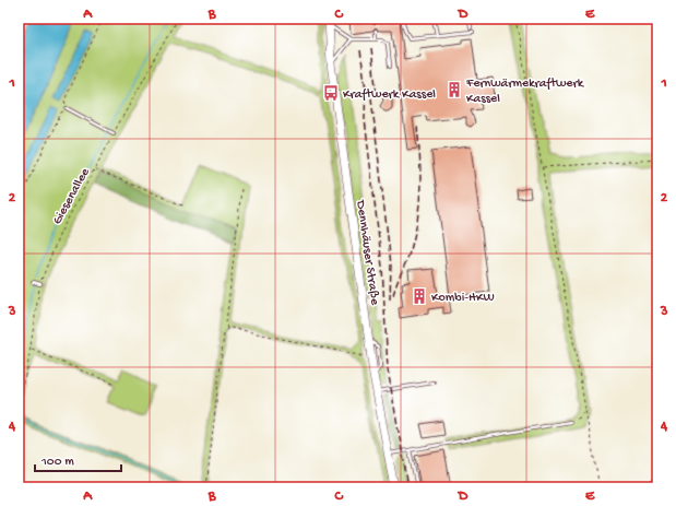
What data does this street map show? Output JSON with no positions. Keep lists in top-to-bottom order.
{
  "streets": {
    "street": ["Dennhäuser Straße"],
    "path": ["Giesenallee"]
  },
  "places": {
    "building": ["Fernwärmekraftwerk Kassel", "Kombi-HKW"],
    "bus stop": ["Kraftwerk Kassel"]
  },
  "scale_bar": "100 m",
  "grid": {
    "columns": [
      "A",
      "B",
      "C",
      "D",
      "E"
    ],
    "rows": [
      "1",
      "2",
      "3",
      "4"
    ]
  }
}
